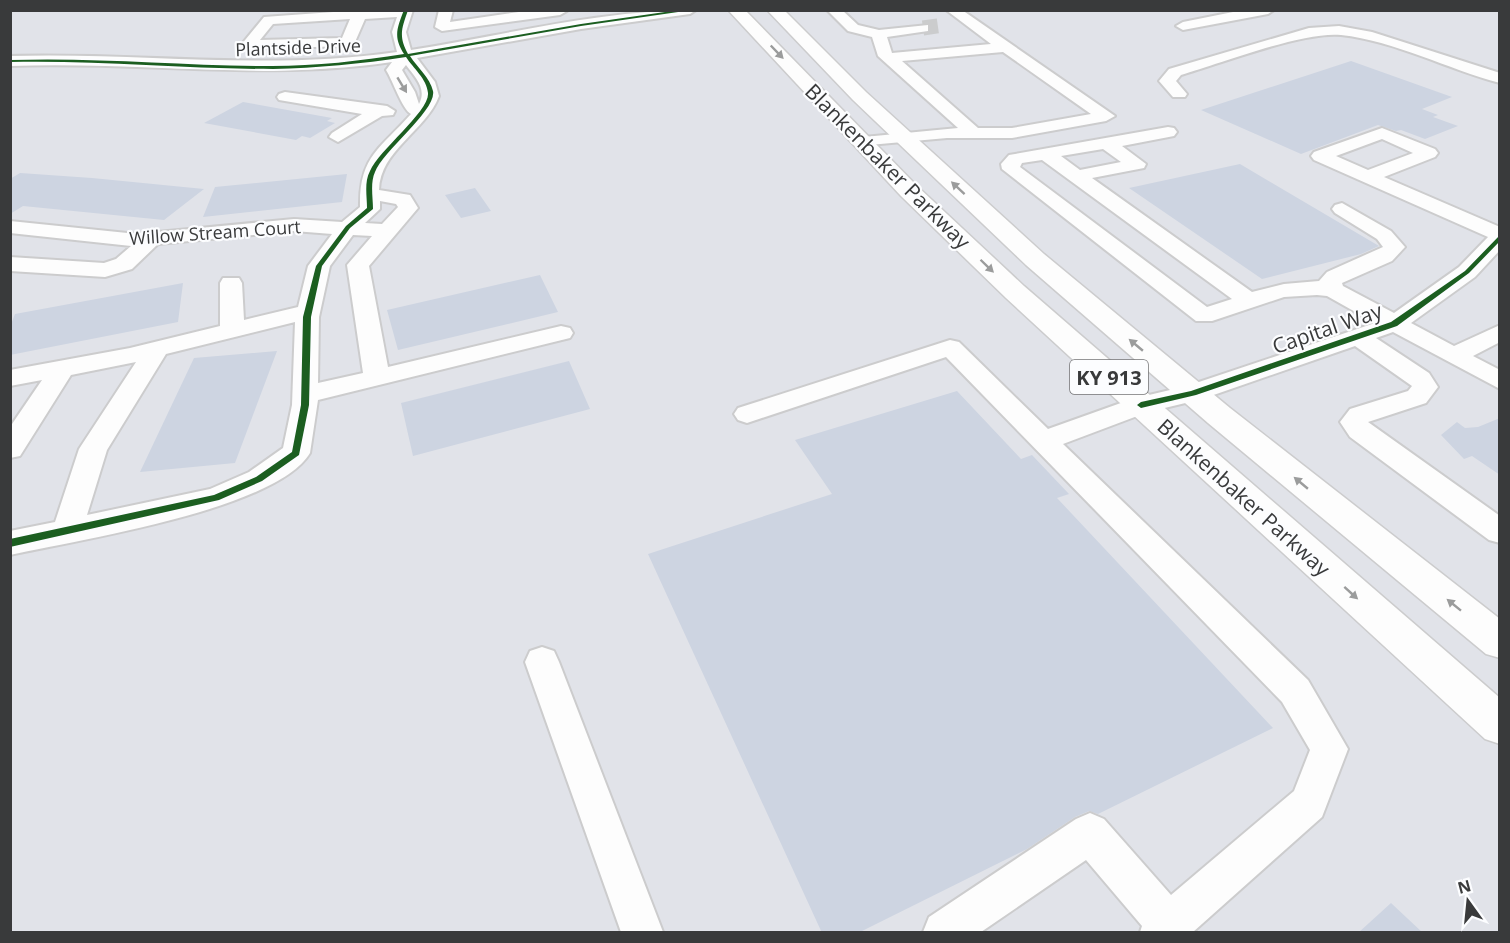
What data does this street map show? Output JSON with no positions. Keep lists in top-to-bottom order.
{
  "streets": {
    "main road": ["Blankenbaker Parkway", "KY 913"],
    "street": ["Plantside Drive", "Willow Stream Court", "Capital Way"]
  },
  "crossings": [
    ["Blankenbaker Parkway", "Capital Way"]
  ],
  "north": "top"
}
